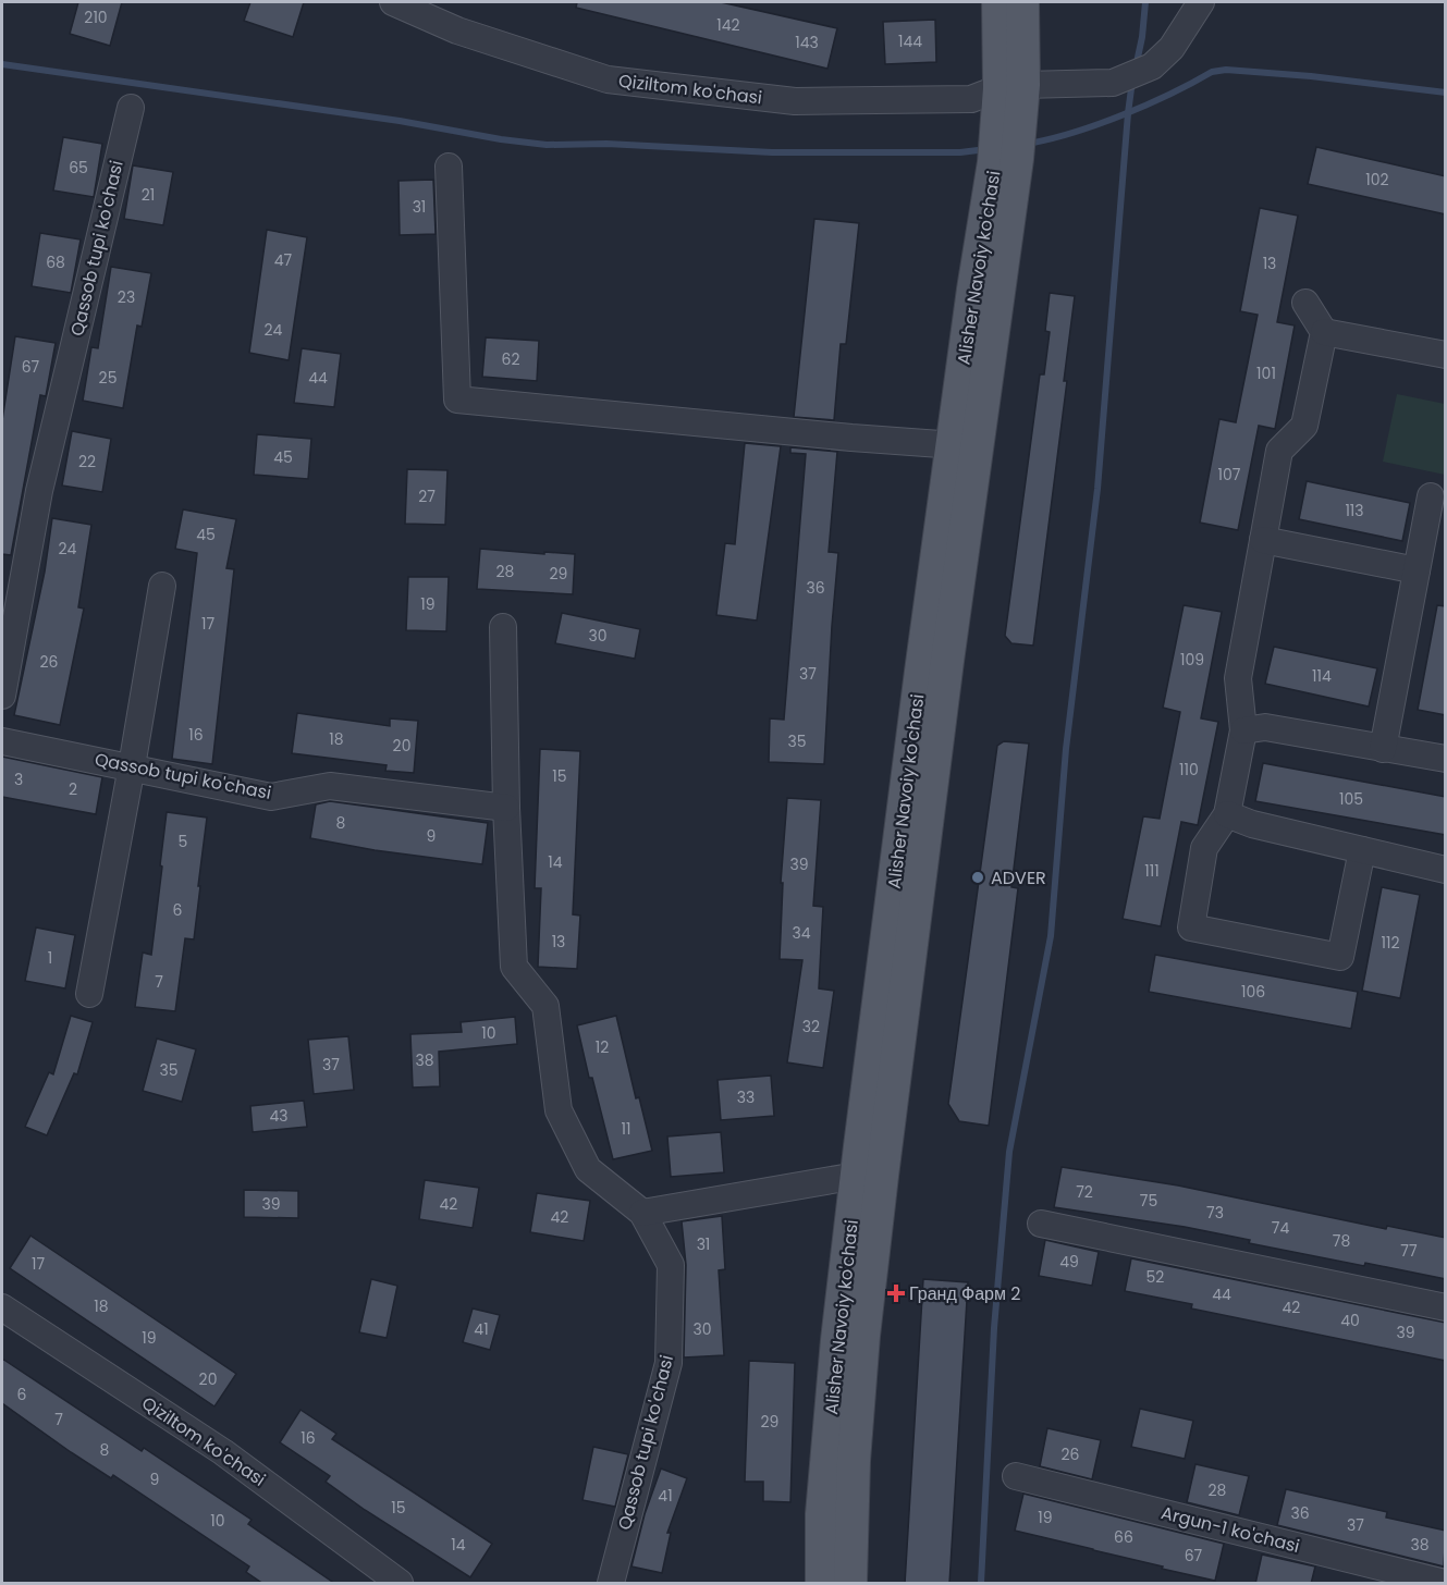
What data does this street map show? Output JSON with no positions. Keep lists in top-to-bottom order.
{
  "streets": {
    "main road": ["Alisher Navoiy ko'chasi"],
    "street": ["Qiziltom ko'chasi", "Qassob tupi ko'chasi", "Argun-1 ko'chasi"]
  },
  "crossings": [
    ["Qiziltom ko'chasi", "Alisher Navoiy ko'chasi"]
  ],
  "places": {
    "other": ["ADVER"],
    "health": ["Гранд Фарм 2"]
  },
  "house_numbers": [
    "210",
    "142",
    "144",
    "143",
    "65",
    "102",
    "21",
    "31",
    "47",
    "68",
    "13",
    "23",
    "24",
    "62",
    "67",
    "101",
    "25",
    "44",
    "45",
    "22",
    "107",
    "27",
    "113",
    "45",
    "24",
    "28",
    "29",
    "36",
    "19",
    "17",
    "30",
    "109",
    "26",
    "37",
    "114",
    "16",
    "18",
    "35",
    "20",
    "110",
    "15",
    "3",
    "2",
    "105",
    "8",
    "9",
    "5",
    "14",
    "39",
    "111",
    "6",
    "34",
    "13",
    "112",
    "1",
    "7",
    "106",
    "32",
    "10",
    "12",
    "38",
    "37",
    "35",
    "33",
    "43",
    "11",
    "72",
    "75",
    "39",
    "42",
    "73",
    "42",
    "74",
    "78",
    "31",
    "77",
    "49",
    "17",
    "52",
    "44",
    "18",
    "42",
    "40",
    "41",
    "30",
    "39",
    "19",
    "20",
    "6",
    "7",
    "29",
    "16",
    "8",
    "26",
    "9",
    "28",
    "41",
    "15",
    "36",
    "19",
    "10",
    "37",
    "66",
    "14",
    "38",
    "67"
  ]
}
